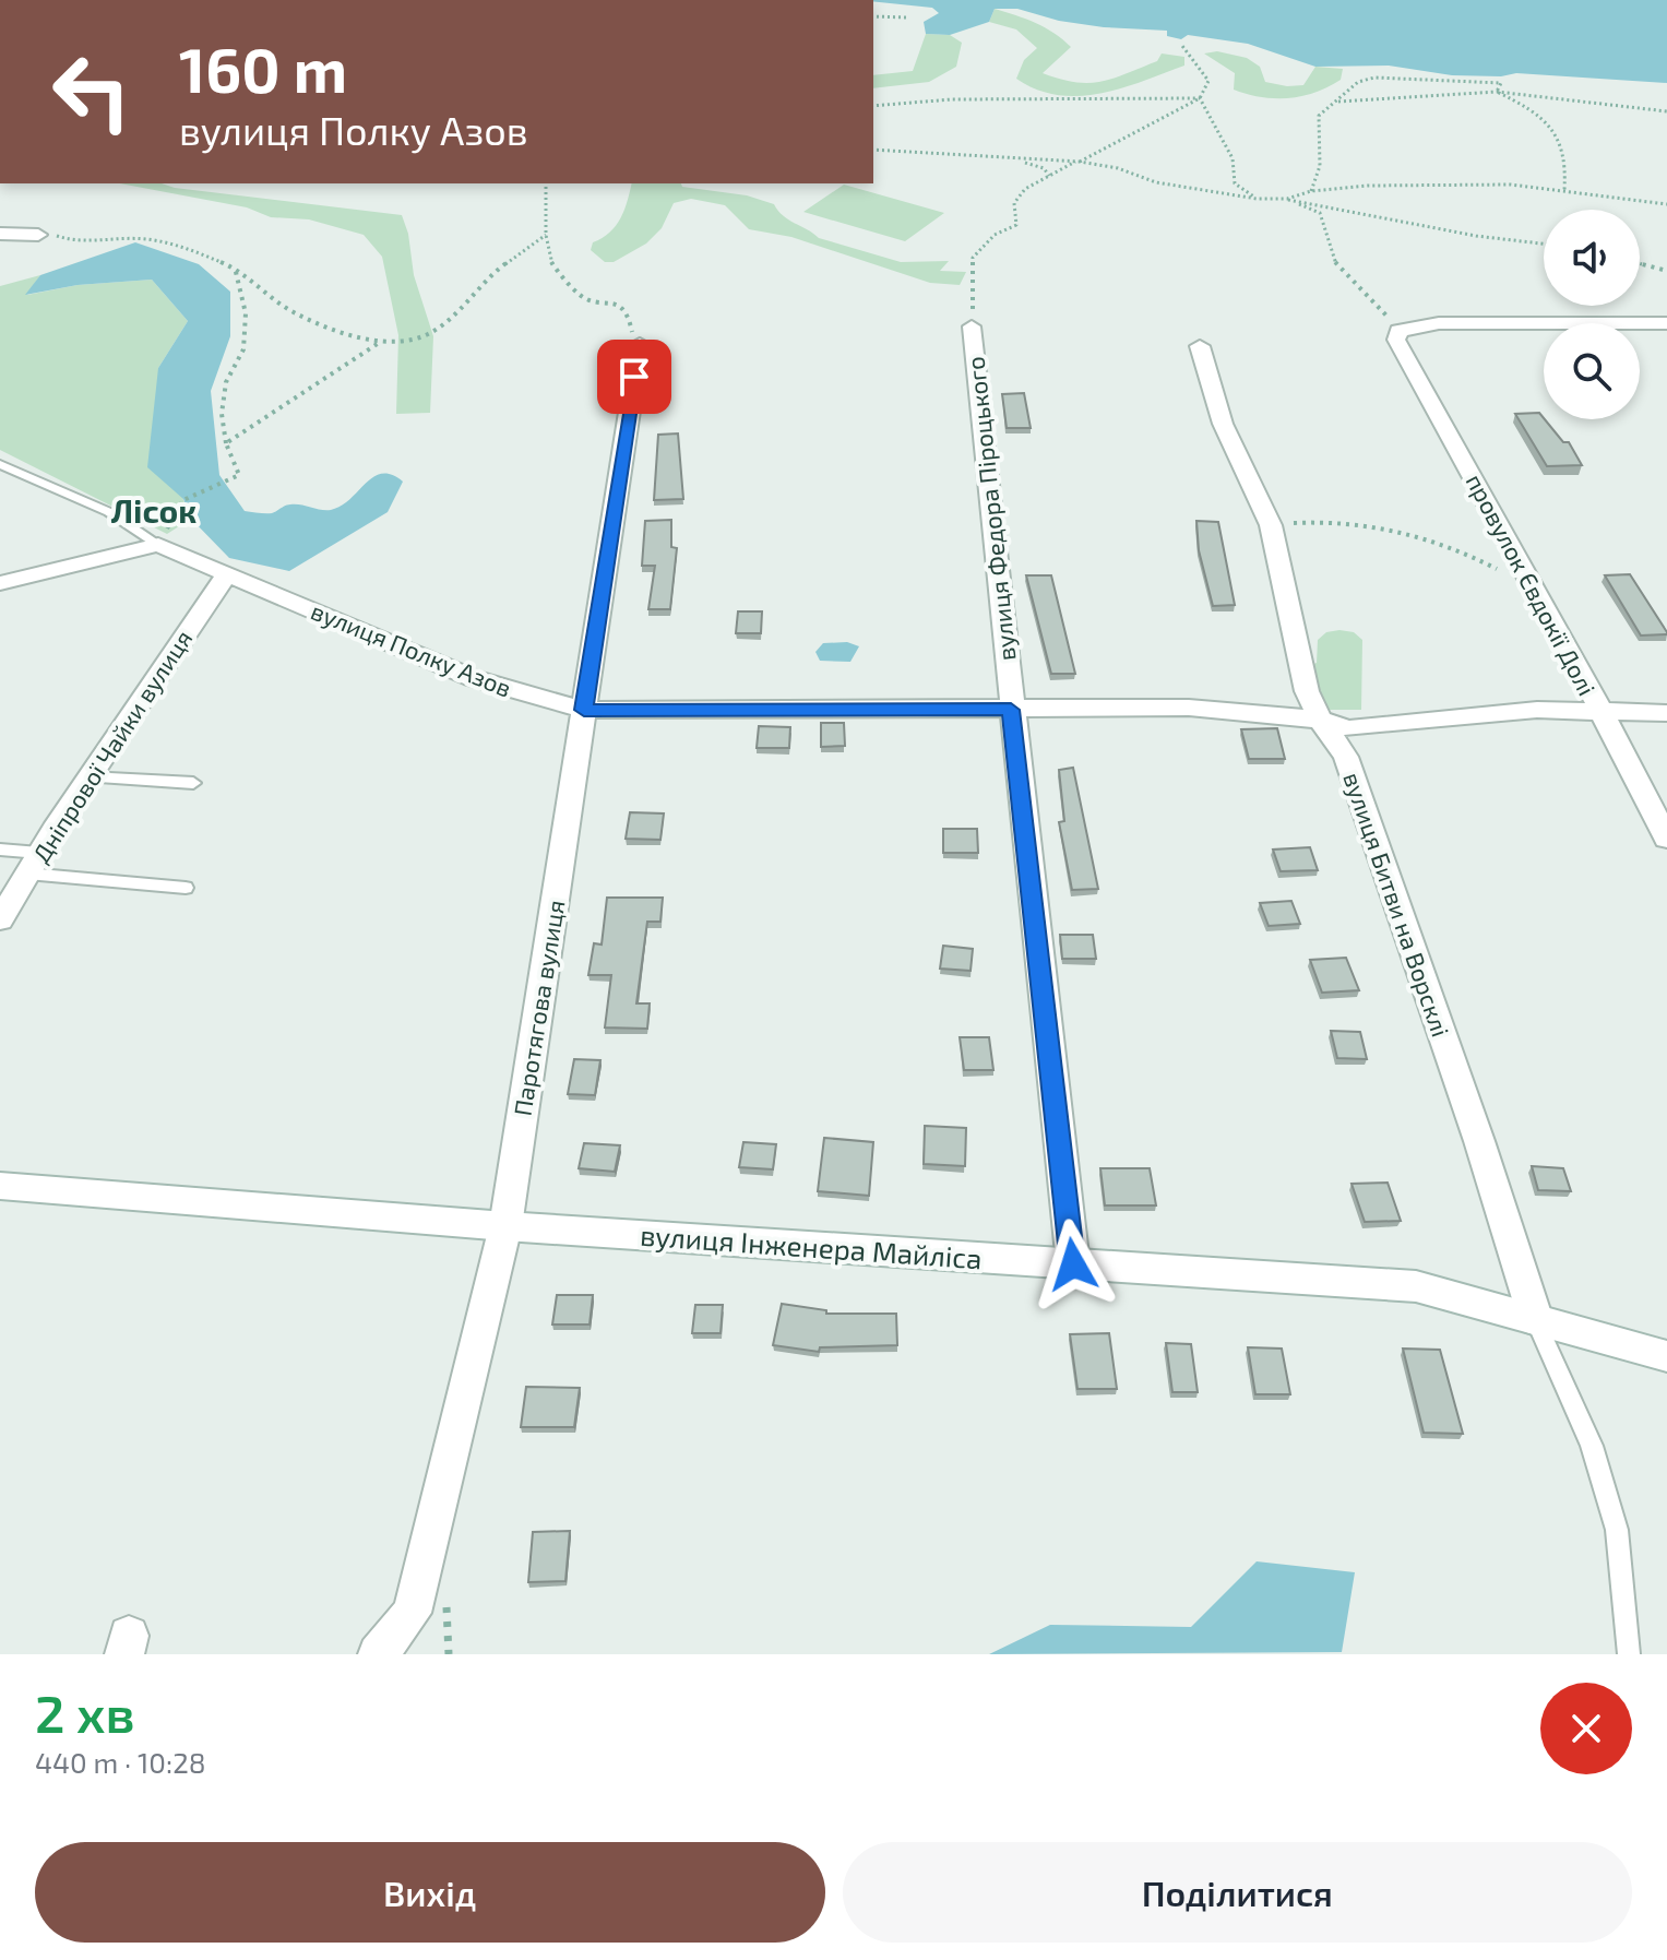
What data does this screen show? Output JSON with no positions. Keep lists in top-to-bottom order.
{
  "streets": {
    "street": [
      "вулиця Федора Піроцького",
      "провулок Євдокії Долі",
      "вулиця Полку Азов",
      "Дніпрової Чайки вулиця",
      "вулиця Битви на Ворсклі",
      "Паротягова вулиця",
      "вулиця Інженера Майліса"
    ]
  },
  "crossings": [
    ["вулиця Федора Піроцького", "вулиця Полку Азов"],
    ["вулиця Федора Піроцького", "вулиця Інженера Майліса"],
    ["провулок Євдокії Долі", "вулиця Полку Азов"],
    ["вулиця Полку Азов", "Дніпрової Чайки вулиця"],
    ["вулиця Полку Азов", "вулиця Битви на Ворсклі"],
    ["вулиця Полку Азов", "Паротягова вулиця"],
    ["вулиця Битви на Ворсклі", "вулиця Інженера Майліса"],
    ["Паротягова вулиця", "вулиця Інженера Майліса"]
  ],
  "districts": ["Лісок"],
  "page": {
    "turn": ["160 m", "вулиця Полку Азов"],
    "heading": ["2 хв", "440 m · 10:28"],
    "buttons": ["Вихід", "Поділитися"]
  }
}
